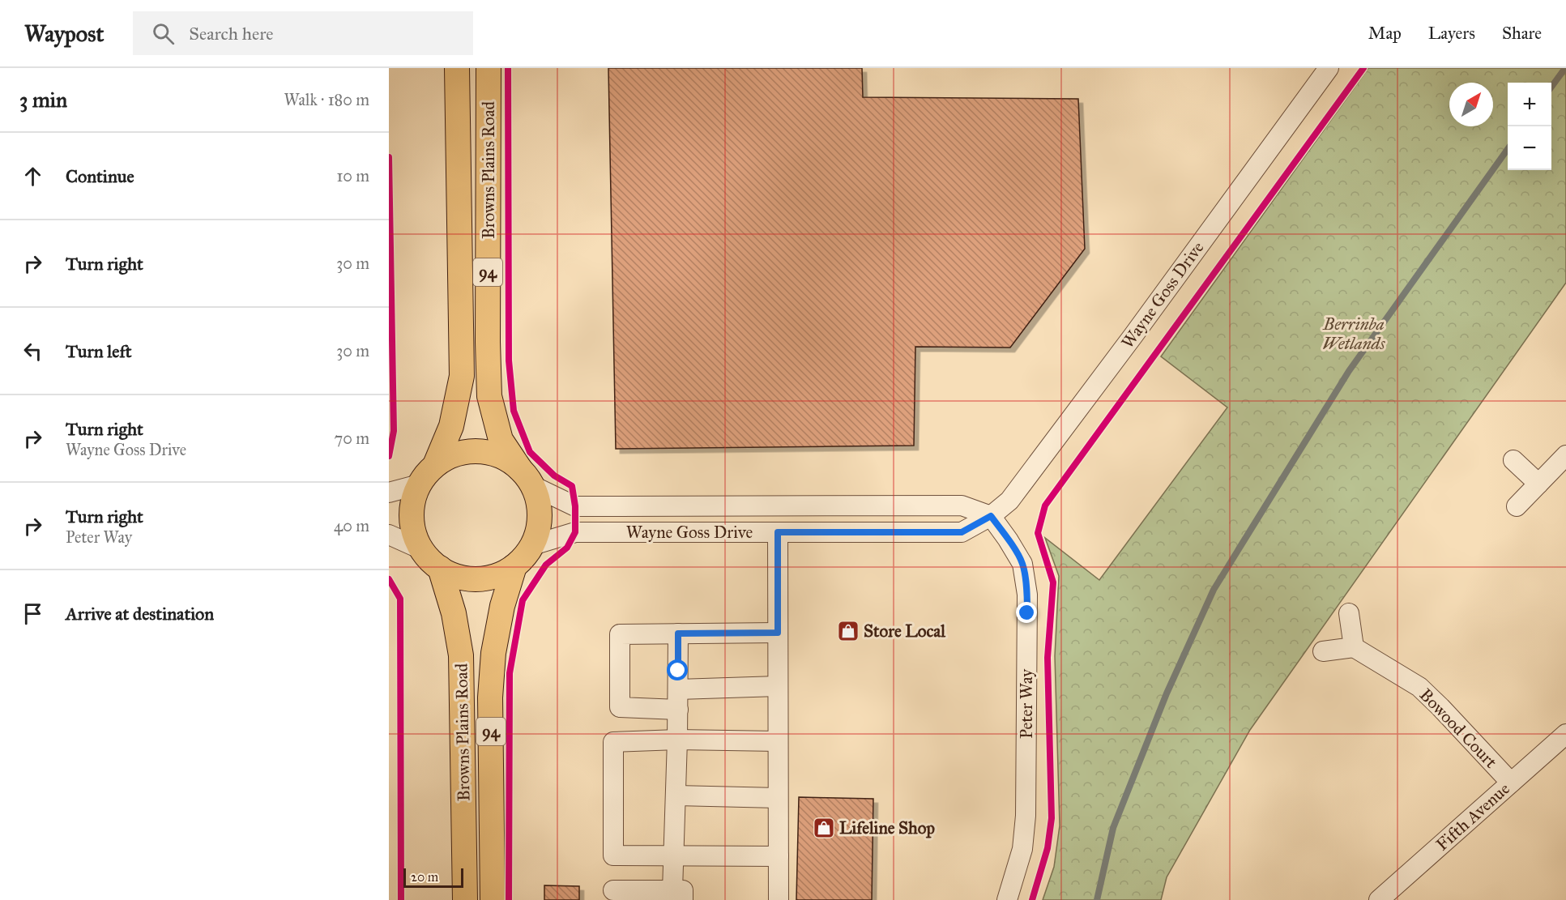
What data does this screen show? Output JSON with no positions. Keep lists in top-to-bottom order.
{
  "streets": {
    "main road": ["Browns Plains Road", "94"],
    "street": [
      "Wayne Goss Drive",
      "Peter Way",
      "Bowood Court",
      "Fifth Avenue"
    ]
  },
  "crossings": [
    ["Browns Plains Road", "94"],
    ["Browns Plains Road", "Wayne Goss Drive"],
    ["94", "Wayne Goss Drive"],
    ["Wayne Goss Drive", "Peter Way"],
    ["Bowood Court", "Fifth Avenue"]
  ],
  "parks": ["Berrinba Wetlands"],
  "places": {
    "shop": ["Store Local", "Lifeline Shop"]
  },
  "scale_bar": "20 m",
  "north": "top right",
  "page": {
    "header": "Waypost",
    "search": "Search here",
    "nav": ["Map", "Layers", "Share"],
    "heading": ["3 min", "Walk · 180 m"],
    "map_buttons": ["+", "−"],
    "list": [
      ["Continue", "10 m"],
      ["Turn right", "30 m"],
      ["Turn left", "30 m"],
      ["Turn right", "Wayne Goss Drive", "70 m"],
      ["Turn right", "Peter Way", "40 m"],
      "Arrive at destination"
    ],
    "scale": "20 m"
  }
}
